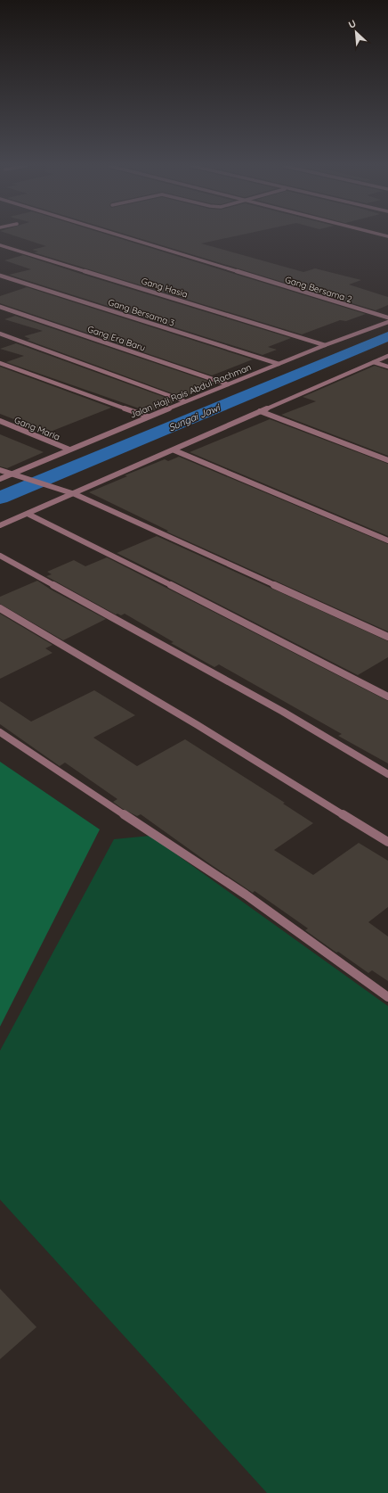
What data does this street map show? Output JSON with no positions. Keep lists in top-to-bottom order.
{
  "streets": {
    "street": [
      "Gang Hasia",
      "Gang Bersama 2",
      "Gang Bersama 3",
      "Gang Era Baru",
      "Jalan Haji Rais Abdul Rachman",
      "Gang Maria"
    ]
  },
  "crossings": [
    ["Gang Hasia", "Jalan Haji Rais Abdul Rachman"],
    ["Gang Bersama 3", "Jalan Haji Rais Abdul Rachman"],
    ["Gang Era Baru", "Jalan Haji Rais Abdul Rachman"],
    ["Jalan Haji Rais Abdul Rachman", "Gang Maria"]
  ],
  "water": ["Sungai Jawi"],
  "north": "top left"
}
